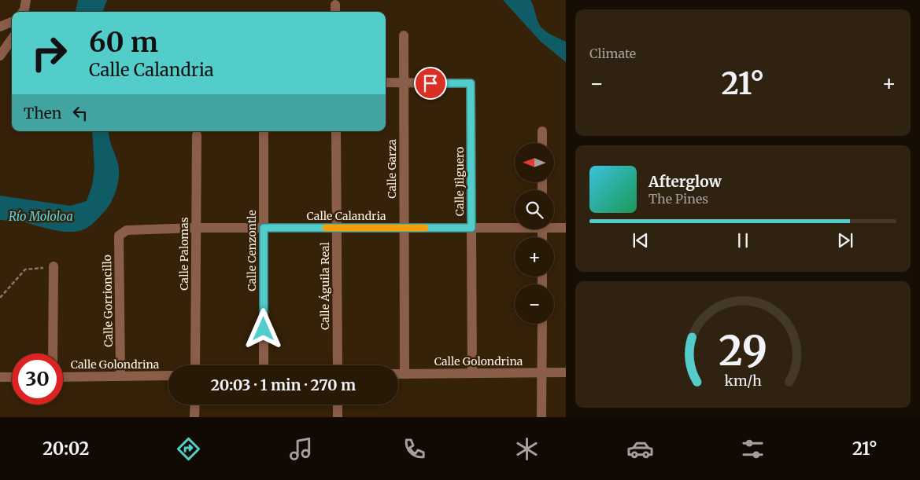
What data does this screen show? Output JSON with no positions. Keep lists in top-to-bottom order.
{
  "streets": {
    "street": [
      "Calle Garza",
      "Calle Jilguero",
      "Calle Calandria",
      "Calle Cenzontle",
      "Calle Palomas",
      "Calle Águila Real",
      "Calle Gorrioncillo",
      "Calle Golondrina"
    ]
  },
  "crossings": [
    ["Calle Garza", "Calle Jilguero"],
    ["Calle Garza", "Calle Calandria"],
    ["Calle Garza", "Calle Golondrina"],
    ["Calle Jilguero", "Calle Calandria"],
    ["Calle Jilguero", "Calle Golondrina"],
    ["Calle Calandria", "Calle Cenzontle"],
    ["Calle Calandria", "Calle Palomas"],
    ["Calle Calandria", "Calle Águila Real"],
    ["Calle Calandria", "Calle Gorrioncillo"],
    ["Calle Gorrioncillo", "Calle Golondrina"]
  ],
  "water": ["Río Mololoa"],
  "north": "left",
  "page": {
    "tile": "Climate",
    "turn": ["60 m", "Calle Calandria"],
    "heat": ["−", "21°", "+"],
    "then": "Then",
    "map_buttons": ["+", "−"],
    "song": ["Afterglow", "The Pines"],
    "limit": "30",
    "trip": "20:03 · 1 min · 270 m",
    "tabs": ["20:02", "21°"],
    "gauge": ["29", "km/h"]
  }
}
